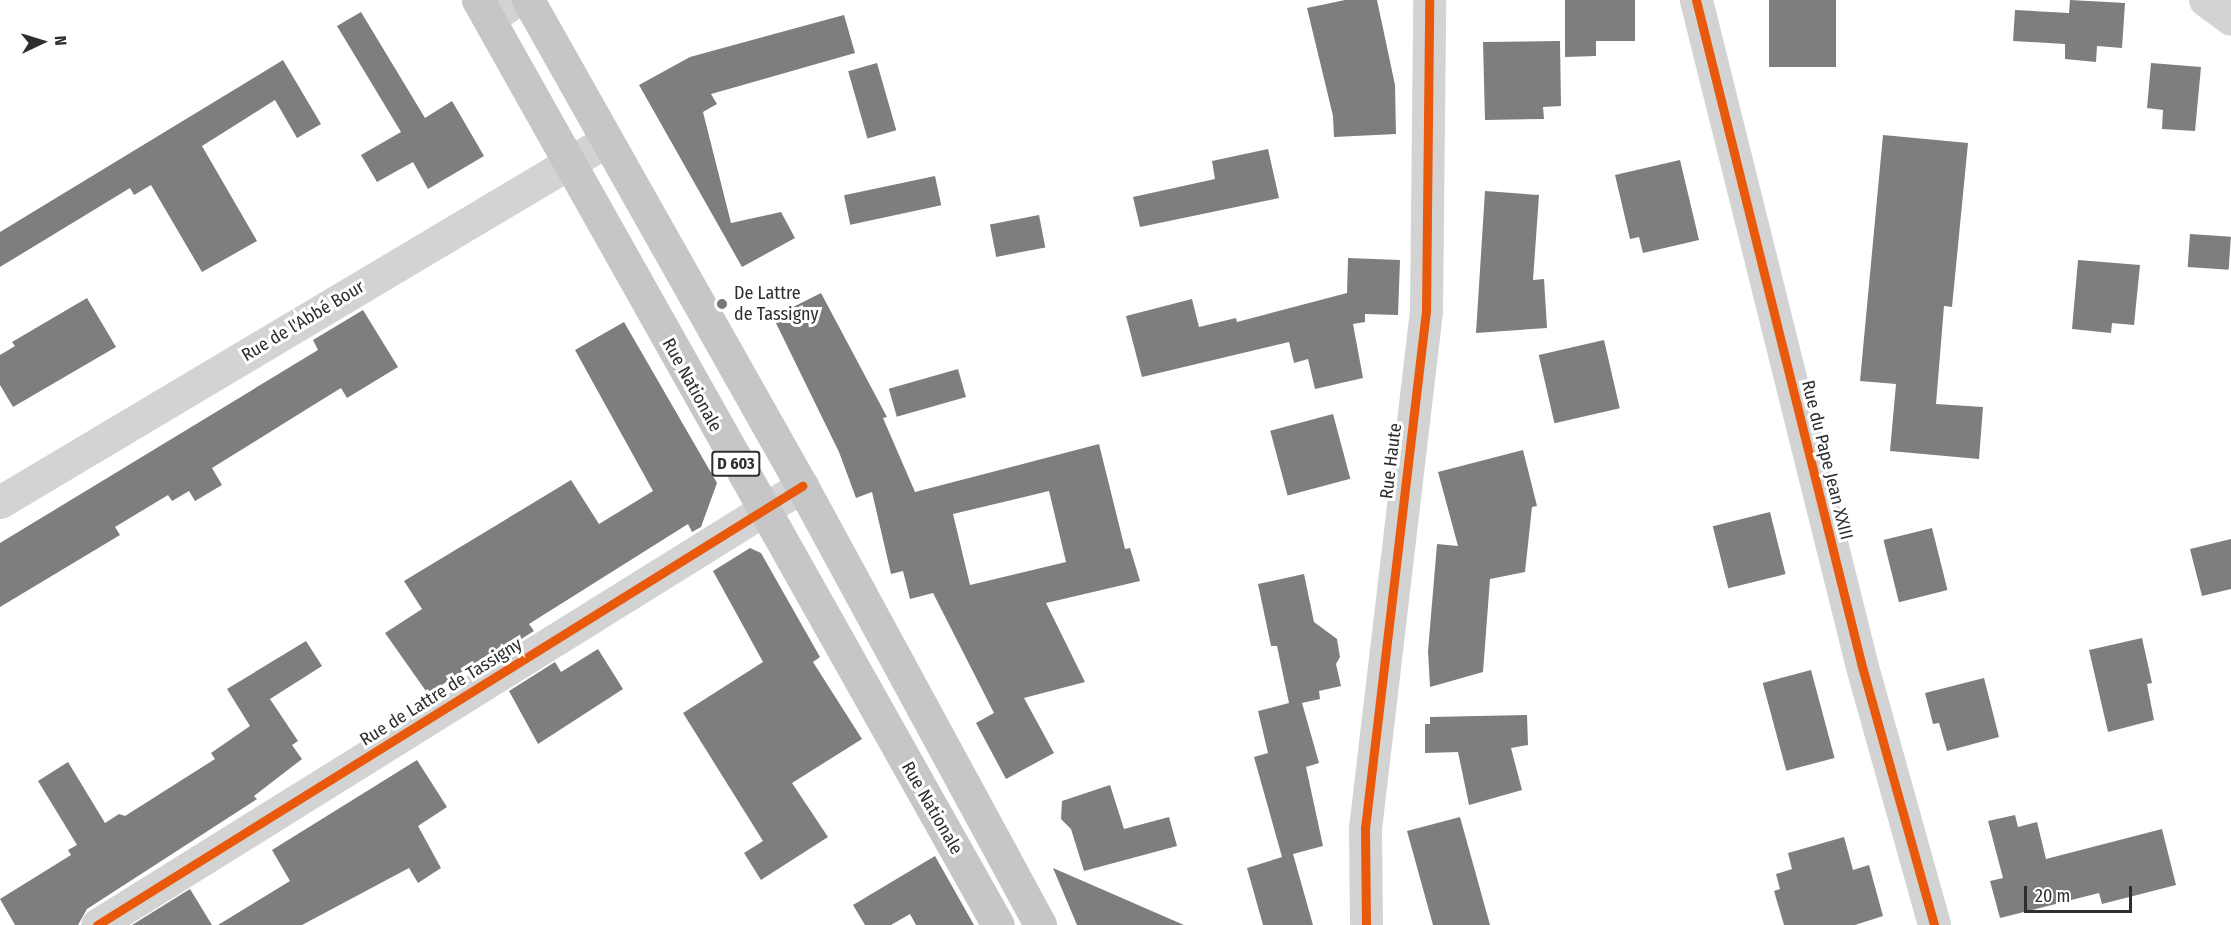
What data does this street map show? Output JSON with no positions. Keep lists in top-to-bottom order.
{
  "streets": {
    "main road": ["Rue Nationale", "D 603"],
    "street": [
      "Rue de l'Abbé Bour",
      "Rue du Pape Jean XXIII",
      "Rue Haute",
      "Rue de Lattre de Tassigny"
    ]
  },
  "crossings": [
    ["Rue de l'Abbé Bour", "Rue Nationale"],
    ["Rue Nationale", "Rue de Lattre de Tassigny"]
  ],
  "places": ["De Lattre de Tassigny"],
  "scale_bar": "20 m",
  "north": "right"
}
